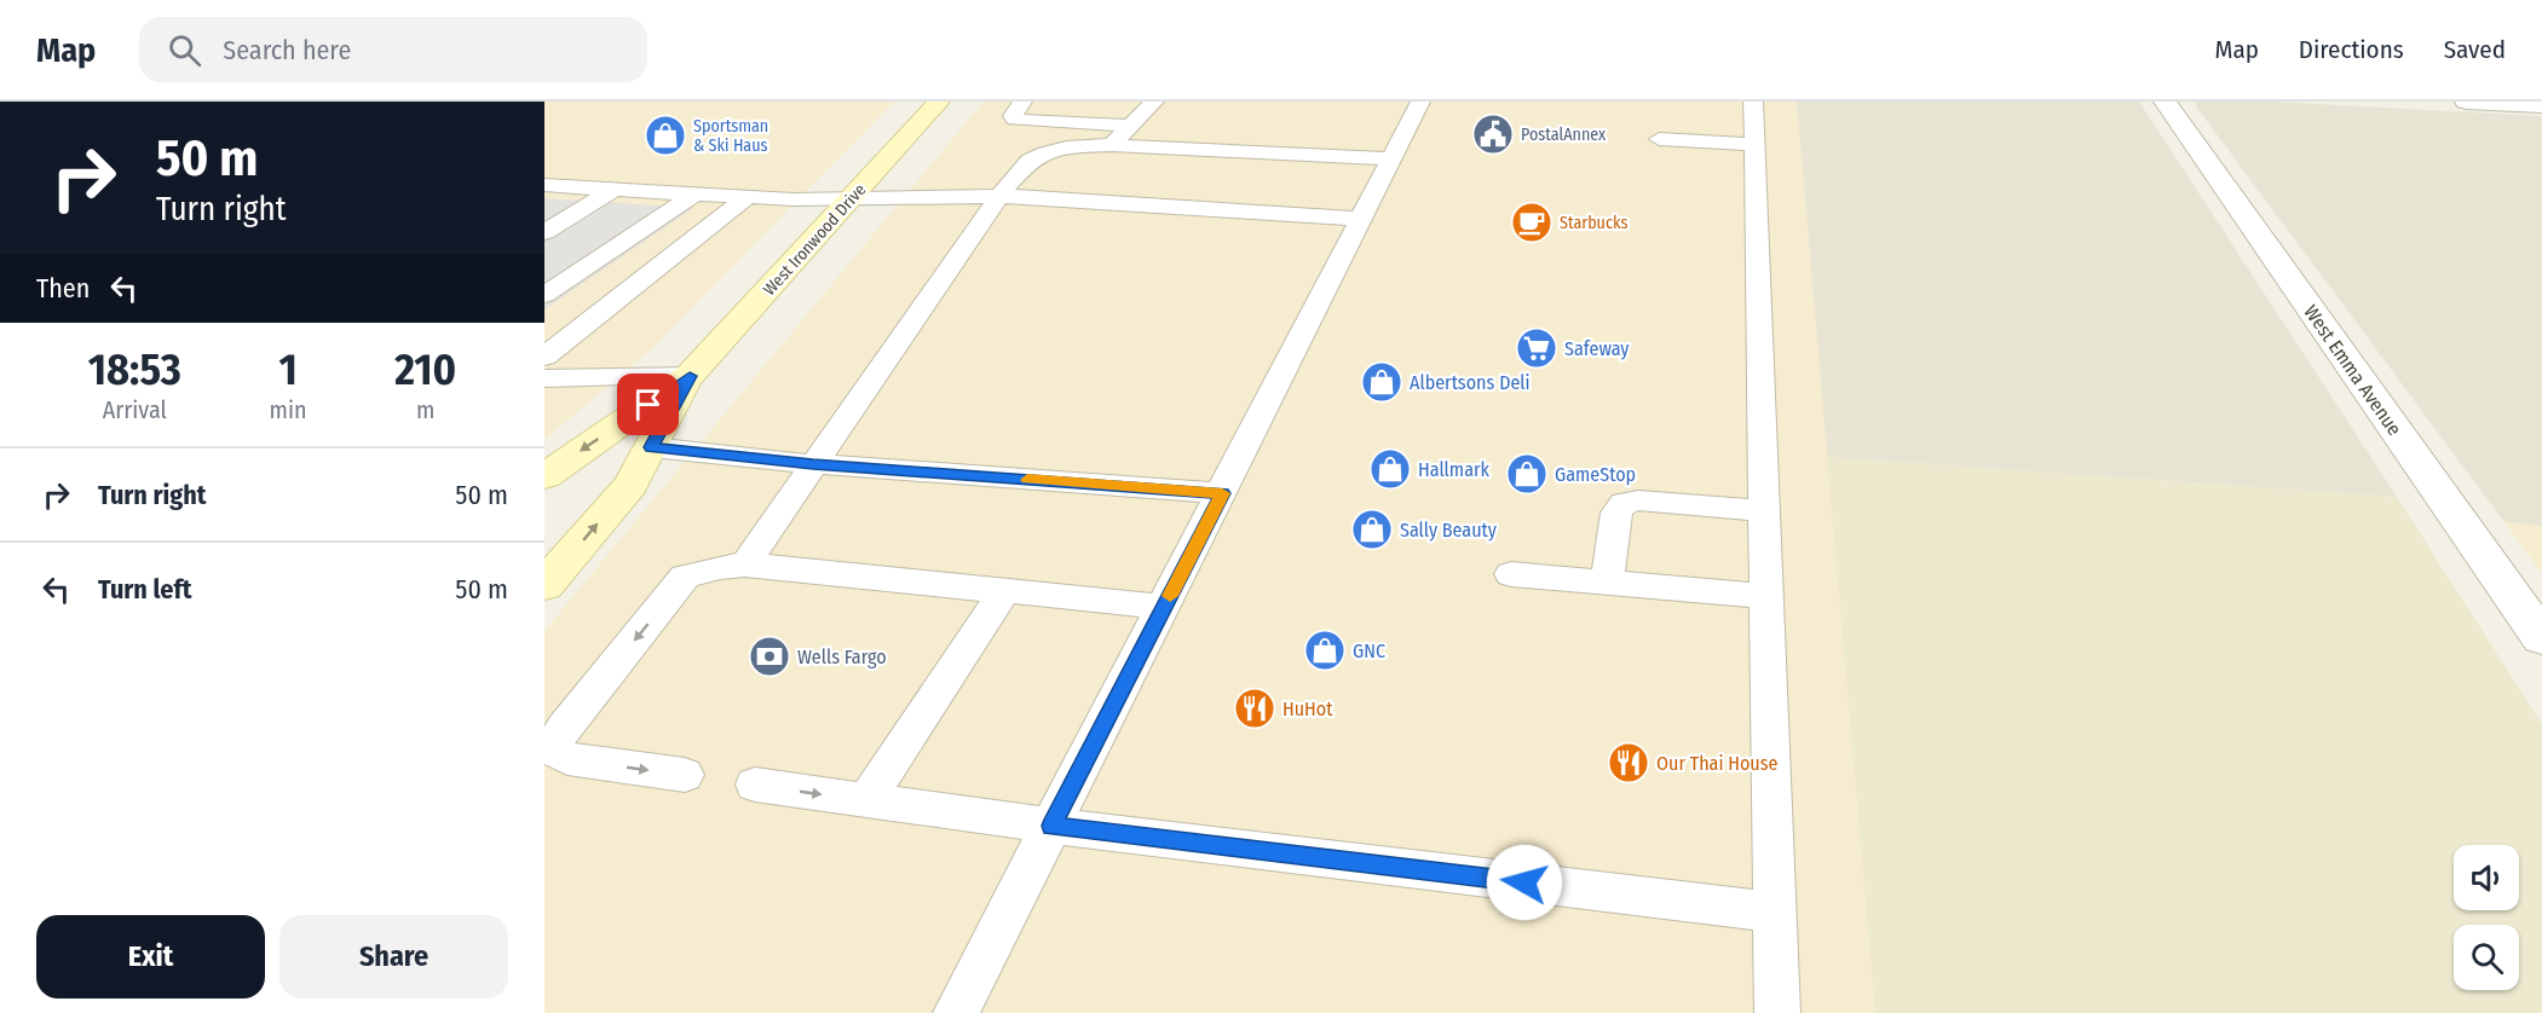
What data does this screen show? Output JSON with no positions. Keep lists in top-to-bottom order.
{
  "streets": {
    "street": ["West Ironwood Drive", "West Emma Avenue"]
  },
  "places": {
    "public building": ["PostalAnnex"],
    "shop": [
      "Sportsman & Ski Haus",
      "Albertsons Deli",
      "Hallmark",
      "GameStop",
      "Sally Beauty",
      "GNC"
    ],
    "cafe": ["Starbucks"],
    "supermarket": ["Safeway"],
    "bank": ["Wells Fargo"],
    "restaurant": ["HuHot", "Our Thai House"]
  },
  "page": {
    "header": "Map",
    "search": "Search here",
    "nav": ["Map", "Directions", "Saved"],
    "turn": ["50 m", "Turn right"],
    "then": "Then",
    "eta": [
      "18:53",
      "Arrival",
      "1",
      "min",
      "210",
      "m"
    ],
    "list": [
      {
        "name": "Turn right",
        "value": "50 m"
      },
      {
        "name": "Turn left",
        "value": "50 m"
      }
    ],
    "buttons": ["Exit", "Share"]
  }
}
